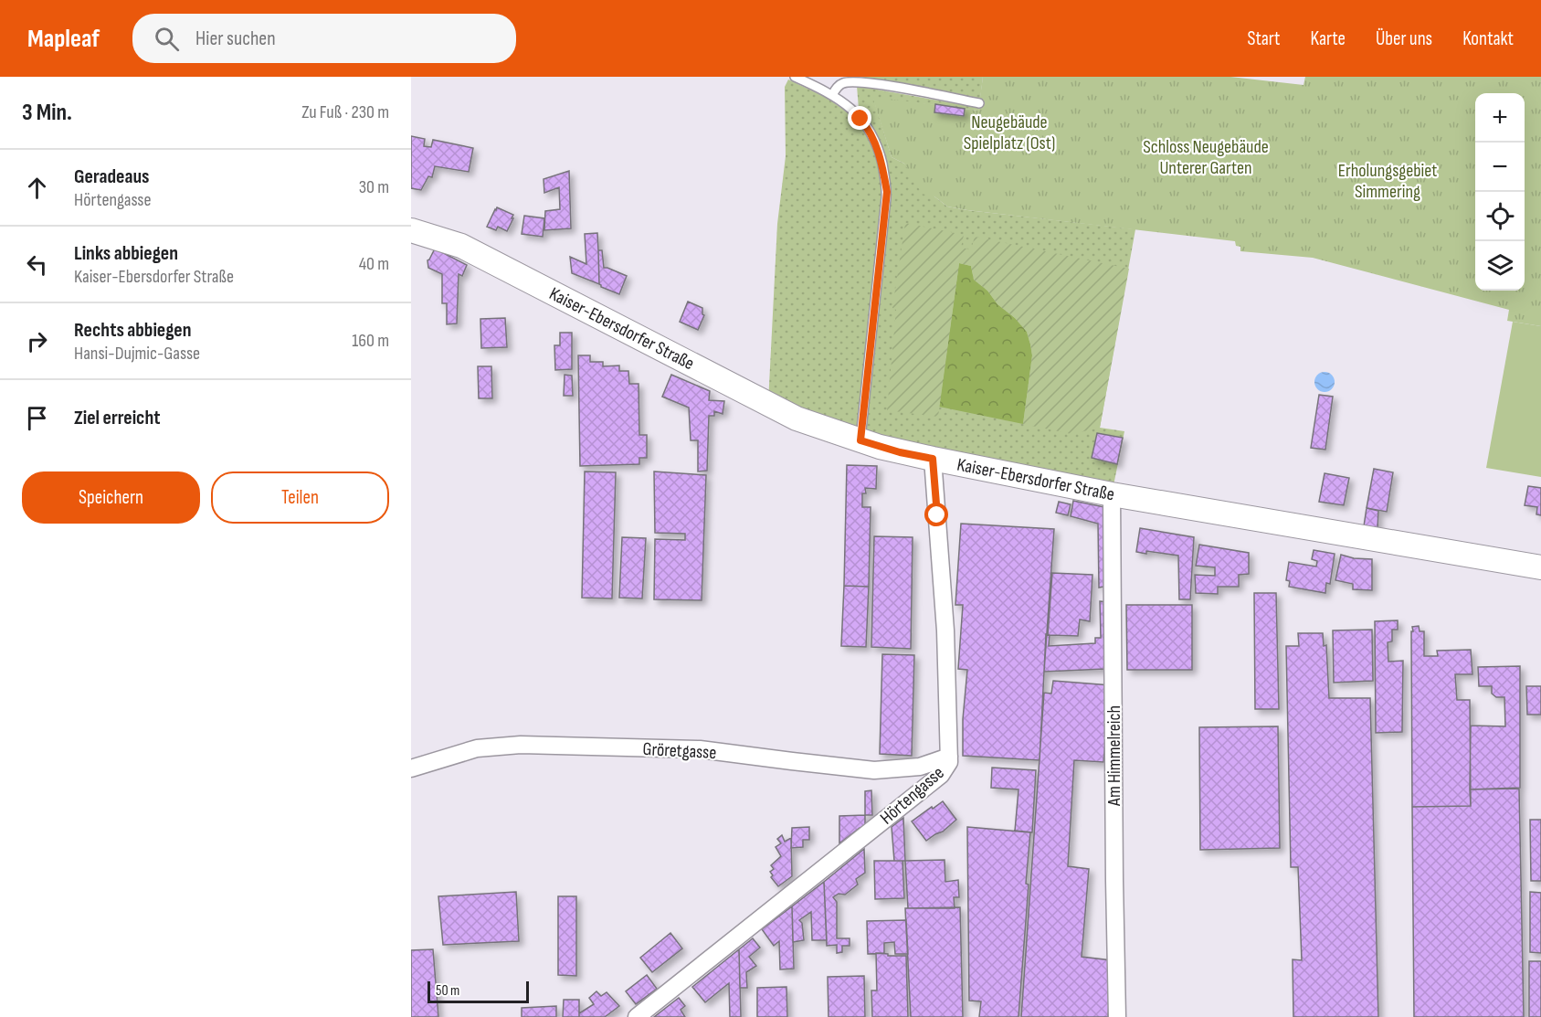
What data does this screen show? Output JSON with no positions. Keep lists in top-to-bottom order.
{
  "streets": {
    "main road": ["Kaiser-Ebersdorfer Straße"],
    "street": ["Gröretgasse", "Am Himmelreich", "Hörtengasse"]
  },
  "crossings": [
    ["Kaiser-Ebersdorfer Straße", "Am Himmelreich"],
    ["Kaiser-Ebersdorfer Straße", "Hörtengasse"],
    ["Gröretgasse", "Hörtengasse"]
  ],
  "parks": ["Neugebäude Spielplatz (Ost)", "Schloss Neugebäude Unterer Garten", "Erholungsgebiet Simmering"],
  "scale_bar": "50 m",
  "page": {
    "header": "Mapleaf",
    "search": "Hier suchen",
    "nav": [
      "Start",
      "Karte",
      "Über uns",
      "Kontakt"
    ],
    "heading": ["3 Min.", "Zu Fuß · 230 m"],
    "map_buttons": ["+", "−"],
    "list": [
      ["Geradeaus", "Hörtengasse", "30 m"],
      ["Links abbiegen", "Kaiser-Ebersdorfer Straße", "40 m"],
      ["Rechts abbiegen", "Hansi-Dujmic-Gasse", "160 m"],
      "Ziel erreicht"
    ],
    "buttons": ["Speichern", "Teilen"],
    "scale": "50 m"
  }
}
